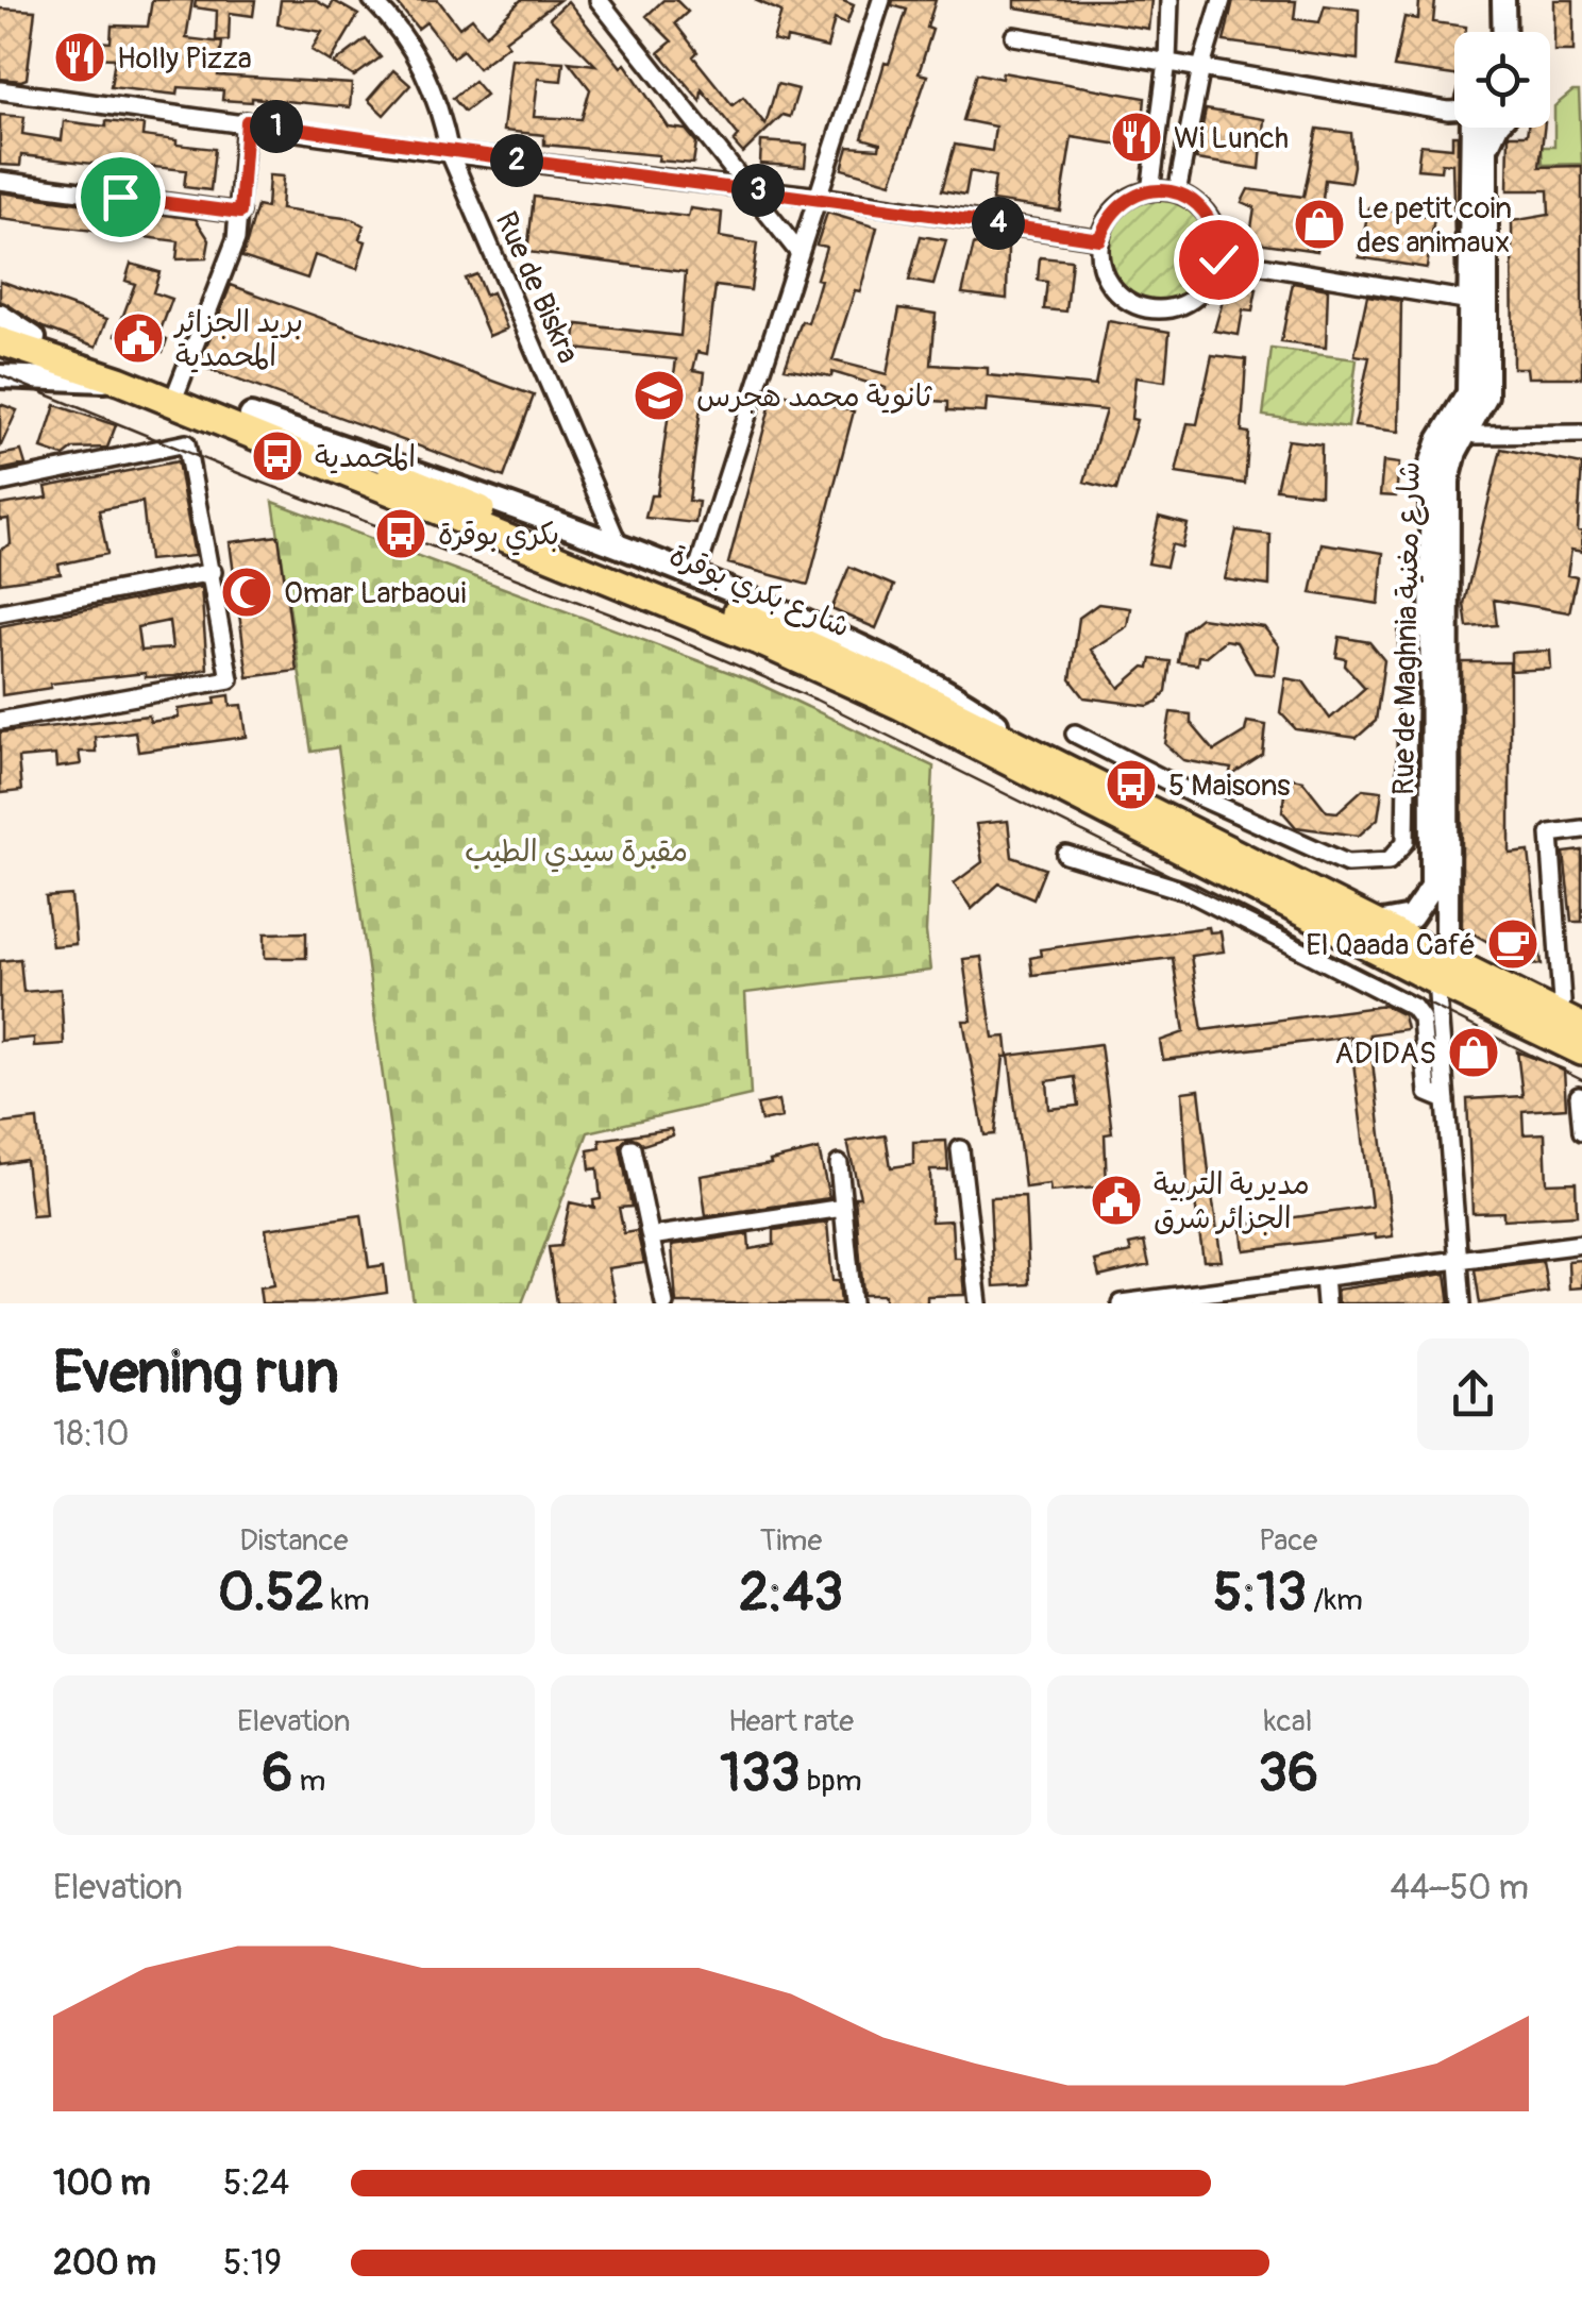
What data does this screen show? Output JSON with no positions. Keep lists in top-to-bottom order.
{
  "streets": {
    "highway": ["شارع بكري بوقرة"],
    "street": ["Rue de Biskra", "Rue de Maghnia شارع مغنية"]
  },
  "crossings": [
    ["شارع بكري بوقرة", "Rue de Maghnia شارع مغنية"]
  ],
  "parks": ["مقبرة سيدي الطيب"],
  "places": {
    "restaurant": ["Holly Pizza", "Wi Lunch"],
    "shop": ["Le petit coin des animaux", "ADIDAS"],
    "public building": ["بريد الجزائر المحمدية", "مديرية التربية الجزائر شرق"],
    "school or university": ["ثانوية محمد هجرس"],
    "bus stop": ["المحمدية", "بكري بوقرة", "5 Maisons"],
    "mosque": ["Omar Larbaoui"],
    "cafe": ["El Qaada Café"]
  },
  "page": {
    "pins": [
      "1",
      "2",
      "3",
      "4"
    ],
    "heading": ["Evening run", "18:10"],
    "stats": [
      ["Distance", "0.52 km"],
      ["Time", "2:43"],
      ["Pace", "5:13 /km"],
      ["Elevation", "6 m"],
      ["Heart rate", "133 bpm"],
      ["kcal", "36"]
    ],
    "chart": ["Elevation", "44–50 m"],
    "list": [
      {
        "name": "100 m",
        "note": "5:24"
      },
      {
        "name": "200 m",
        "note": "5:19"
      }
    ]
  }
}
